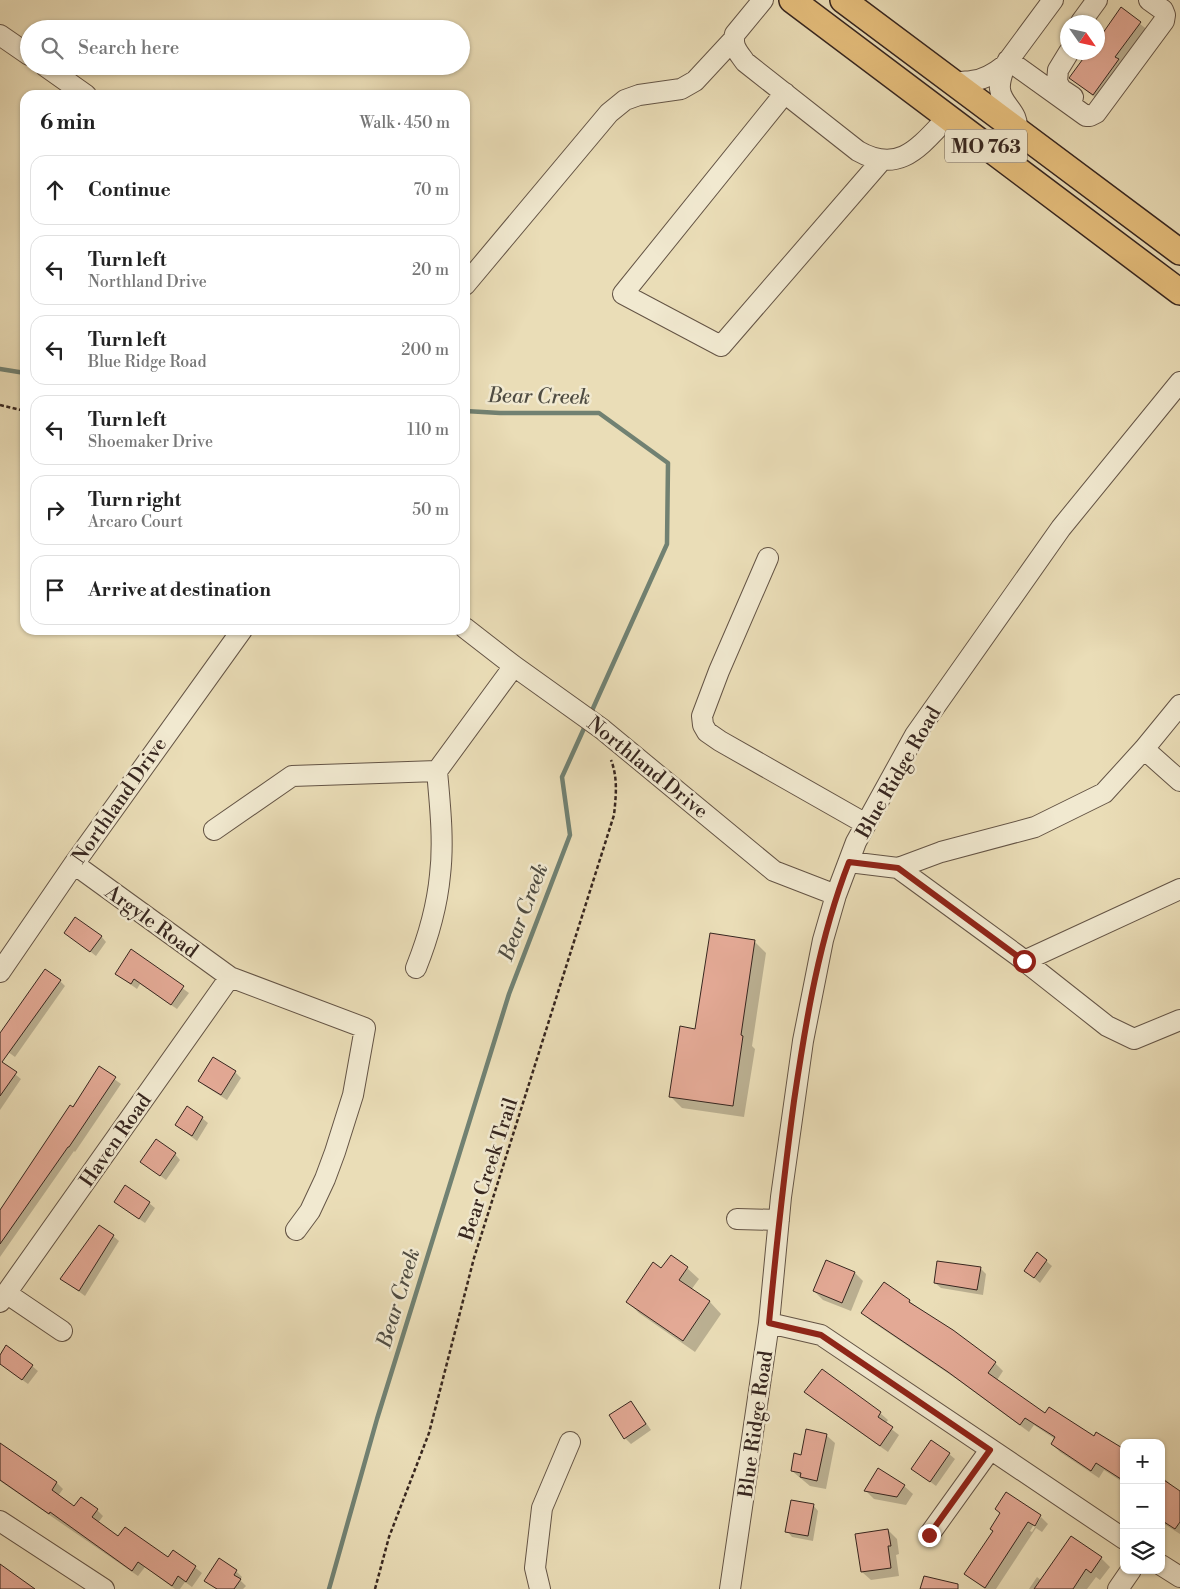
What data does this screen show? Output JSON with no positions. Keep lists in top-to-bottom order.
{
  "streets": {
    "main road": ["MO 763"],
    "street": [
      "Northland Drive",
      "Blue Ridge Road",
      "Argyle Road",
      "Haven Road"
    ],
    "path": ["Bear Creek Trail"]
  },
  "crossings": [
    ["Northland Drive", "Blue Ridge Road"],
    ["Northland Drive", "Argyle Road"],
    ["Argyle Road", "Haven Road"]
  ],
  "water": ["Bear Creek"],
  "north": "bottom right",
  "page": {
    "search": "Search here",
    "heading": ["6 min", "Walk · 450 m"],
    "list": [
      ["Continue", "70 m"],
      ["Turn left", "Northland Drive", "20 m"],
      ["Turn left", "Blue Ridge Road", "200 m"],
      ["Turn left", "Shoemaker Drive", "110 m"],
      ["Turn right", "Arcaro Court", "50 m"],
      "Arrive at destination"
    ],
    "map_buttons": ["+", "−"]
  }
}
